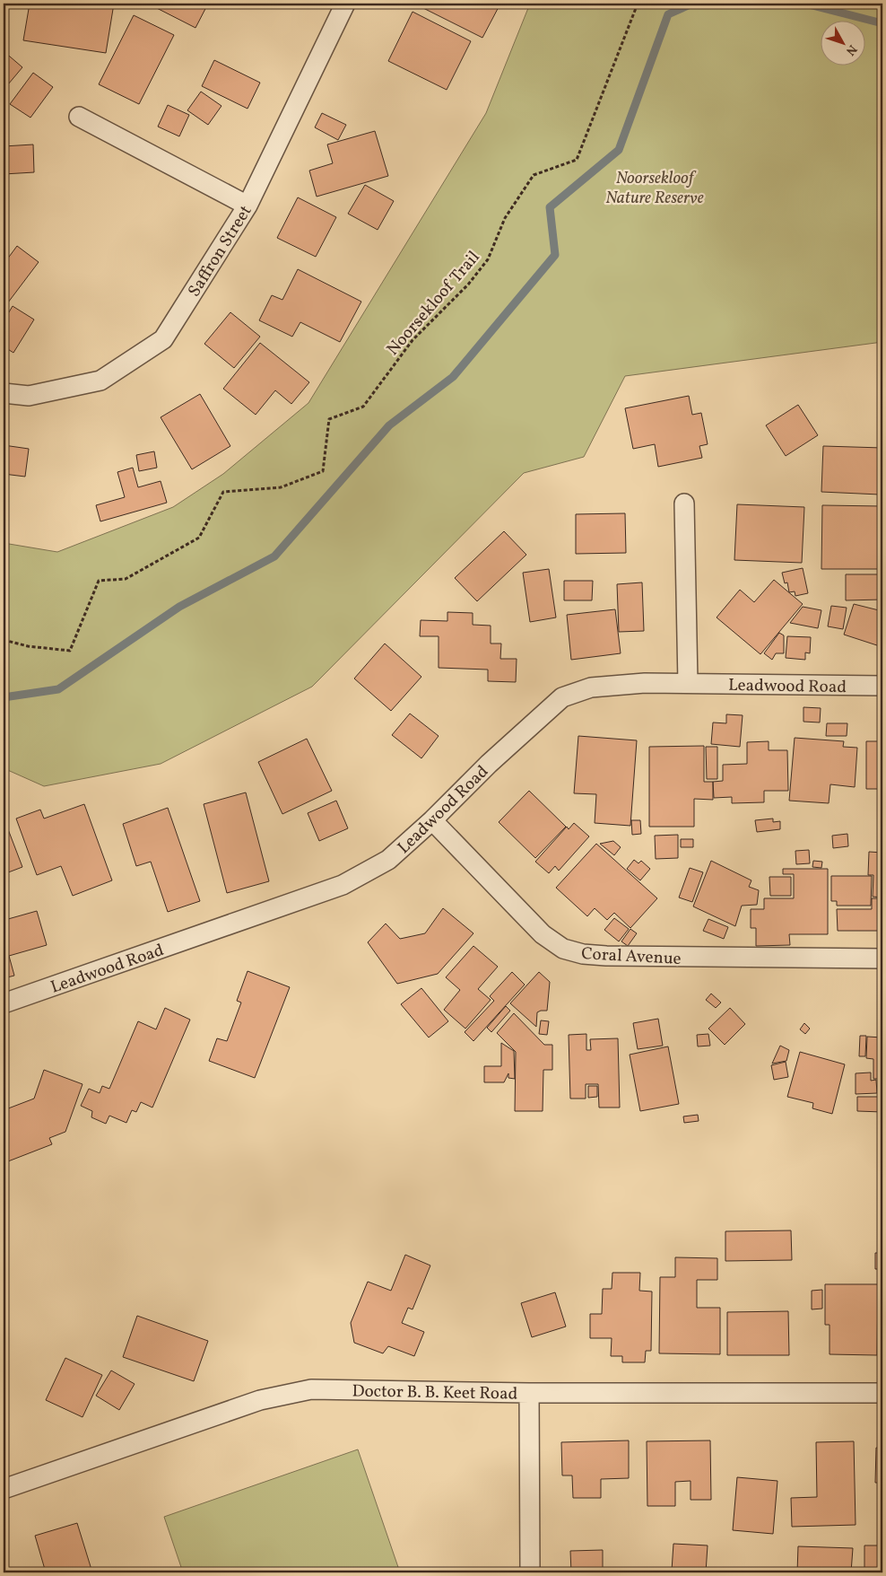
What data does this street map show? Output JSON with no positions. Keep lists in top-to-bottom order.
{
  "streets": {
    "street": [
      "Saffron Street",
      "Leadwood Road",
      "Coral Avenue",
      "Doctor B. B. Keet Road"
    ],
    "path": ["Noorsekloof Trail"]
  },
  "crossings": [
    ["Leadwood Road", "Coral Avenue"]
  ],
  "parks": ["Noorsekloof Nature Reserve"],
  "north": "bottom right"
}
